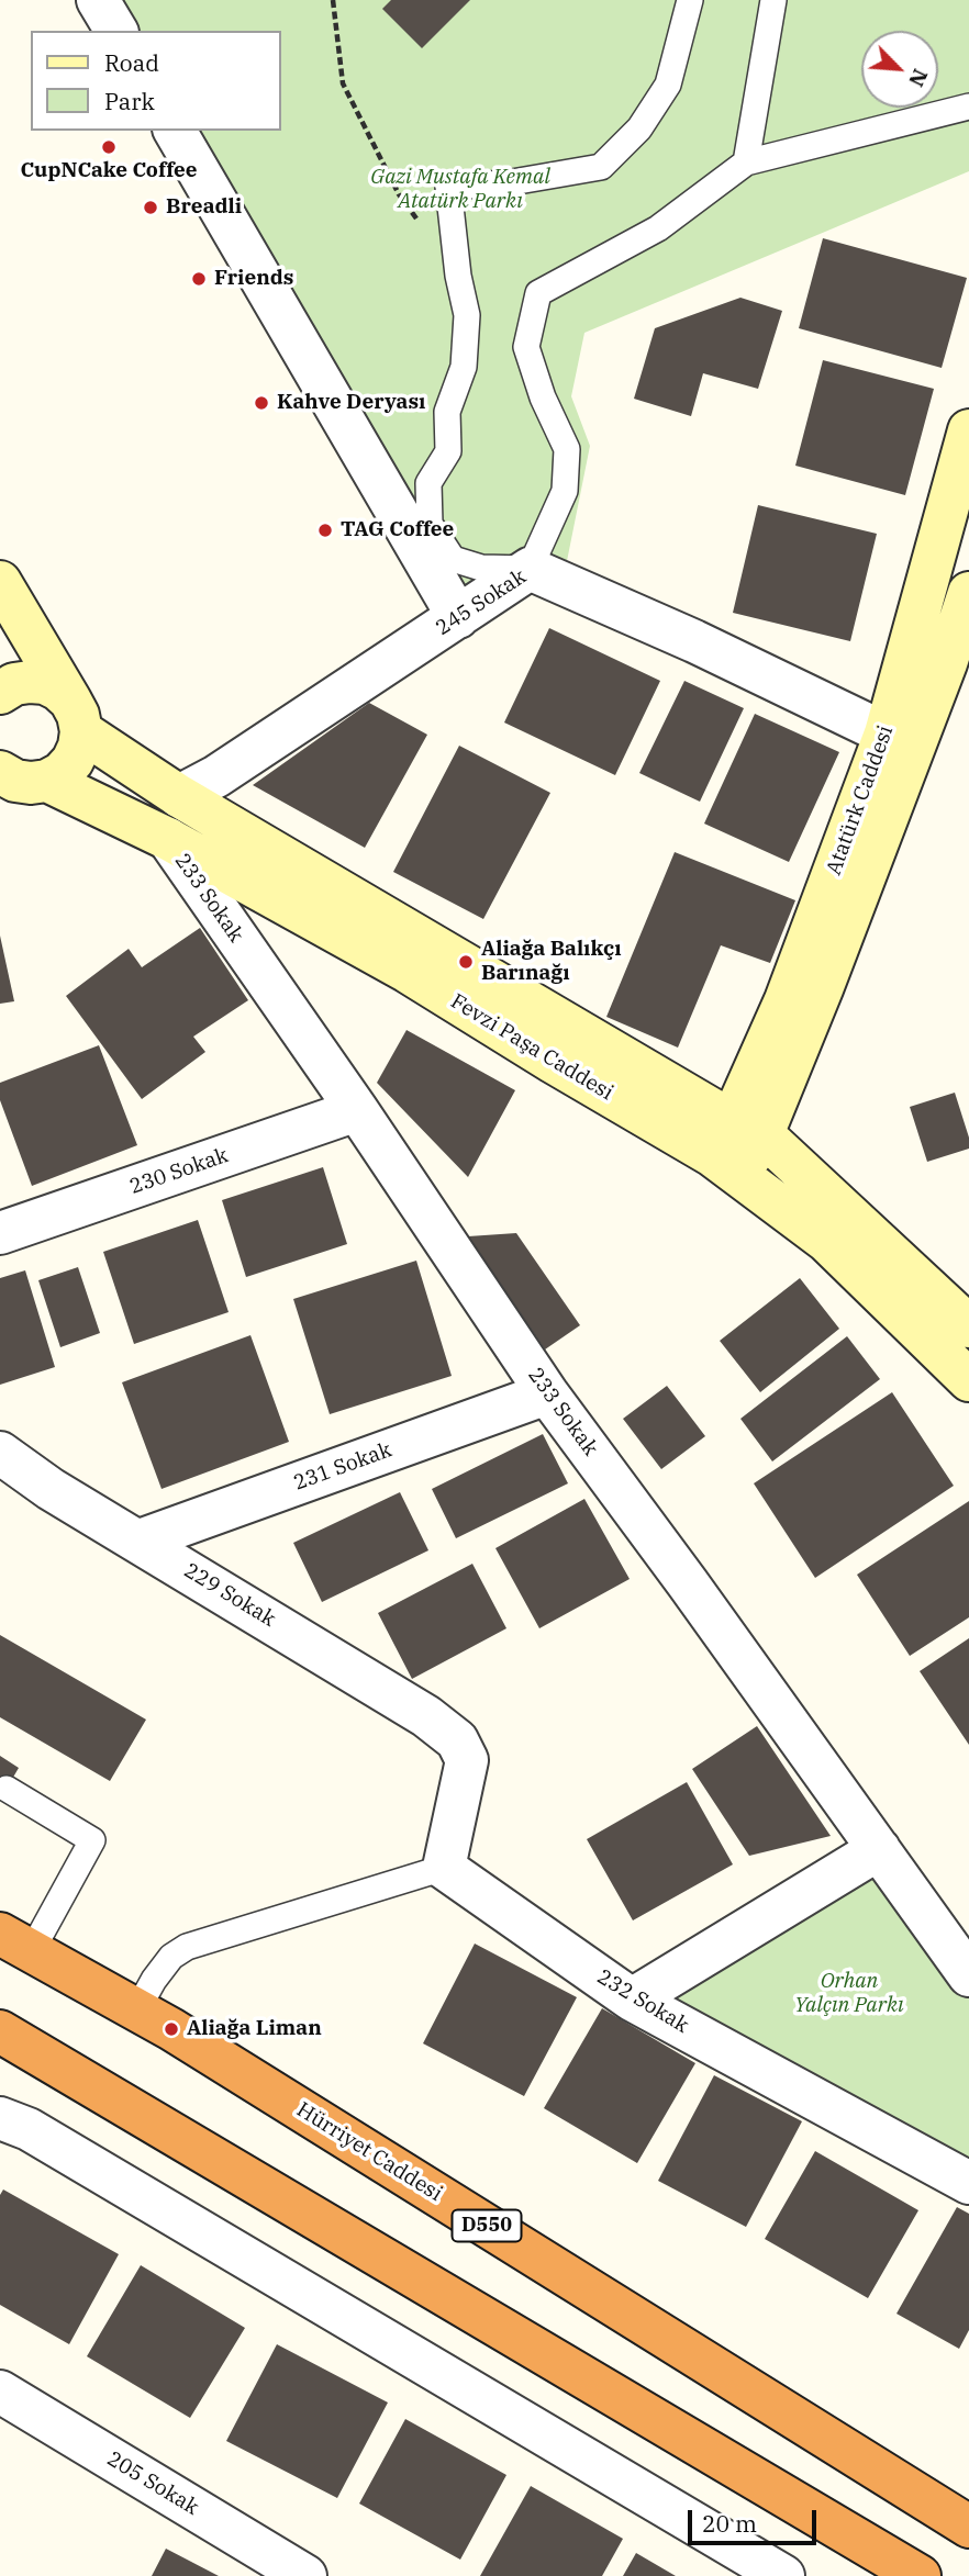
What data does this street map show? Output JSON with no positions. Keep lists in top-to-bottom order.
{
  "streets": {
    "highway": ["Hürriyet Caddesi", "D550"],
    "street": [
      "245 Sokak",
      "Atatürk Caddesi",
      "233 Sokak",
      "Fevzi Paşa Caddesi",
      "230 Sokak",
      "231 Sokak",
      "229 Sokak",
      "232 Sokak",
      "205 Sokak"
    ]
  },
  "crossings": [
    ["245 Sokak", "Atatürk Caddesi"],
    ["245 Sokak", "Fevzi Paşa Caddesi"],
    ["Atatürk Caddesi", "Fevzi Paşa Caddesi"],
    ["233 Sokak", "Fevzi Paşa Caddesi"],
    ["233 Sokak", "230 Sokak"],
    ["233 Sokak", "231 Sokak"],
    ["231 Sokak", "229 Sokak"],
    ["229 Sokak", "232 Sokak"]
  ],
  "parks": ["Gazi Mustafa Kemal Atatürk Parkı", "Orhan Yalçın Parkı"],
  "places": [
    "CupNCake Coffee",
    "Breadli",
    "Friends",
    "Kahve Deryası",
    "TAG Coffee",
    "Aliağa Balıkçı Barınağı",
    "Aliağa Liman"
  ],
  "legend": ["Road", "Park"],
  "scale_bar": "20 m",
  "north": "bottom right"
}
